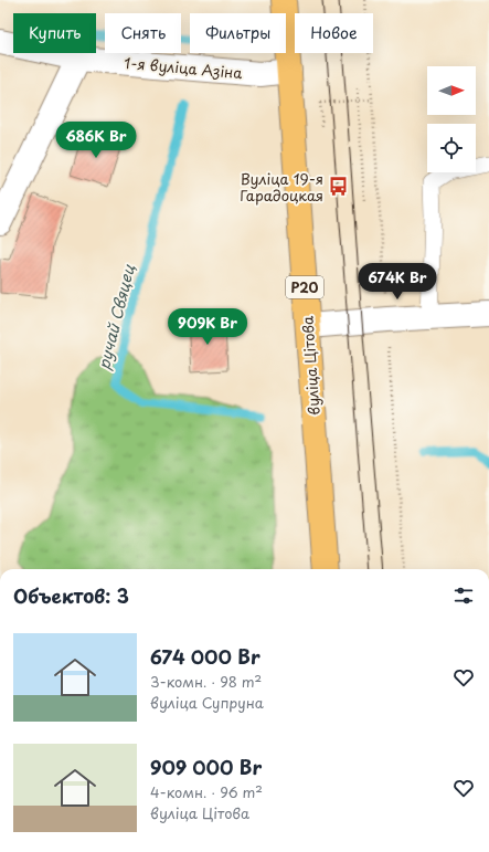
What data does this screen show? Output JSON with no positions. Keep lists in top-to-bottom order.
{
  "streets": {
    "main road": ["Р20", "вуліца Цітова"],
    "street": ["1-я вуліца Азіна"]
  },
  "crossings": [
    ["1-я вуліца Азіна", "вуліца Цітова"]
  ],
  "water": ["ручай Свяцец"],
  "places": {
    "bus stop": ["Вуліца 19-я Гарадоцкая"]
  },
  "north": "right",
  "page": {
    "chip": [
      "Купить",
      "Снять",
      "Фильтры",
      "Новое"
    ],
    "price": ["686K Br", "674K Br", "909K Br"],
    "heading": "Объектов: 3",
    "list": [
      {
        "name": "674 000 Br",
        "note": "3-комн. · 98 m² · вуліца Супруна"
      },
      {
        "name": "909 000 Br",
        "note": "4-комн. · 96 m² · вуліца Цітова"
      }
    ]
  }
}
